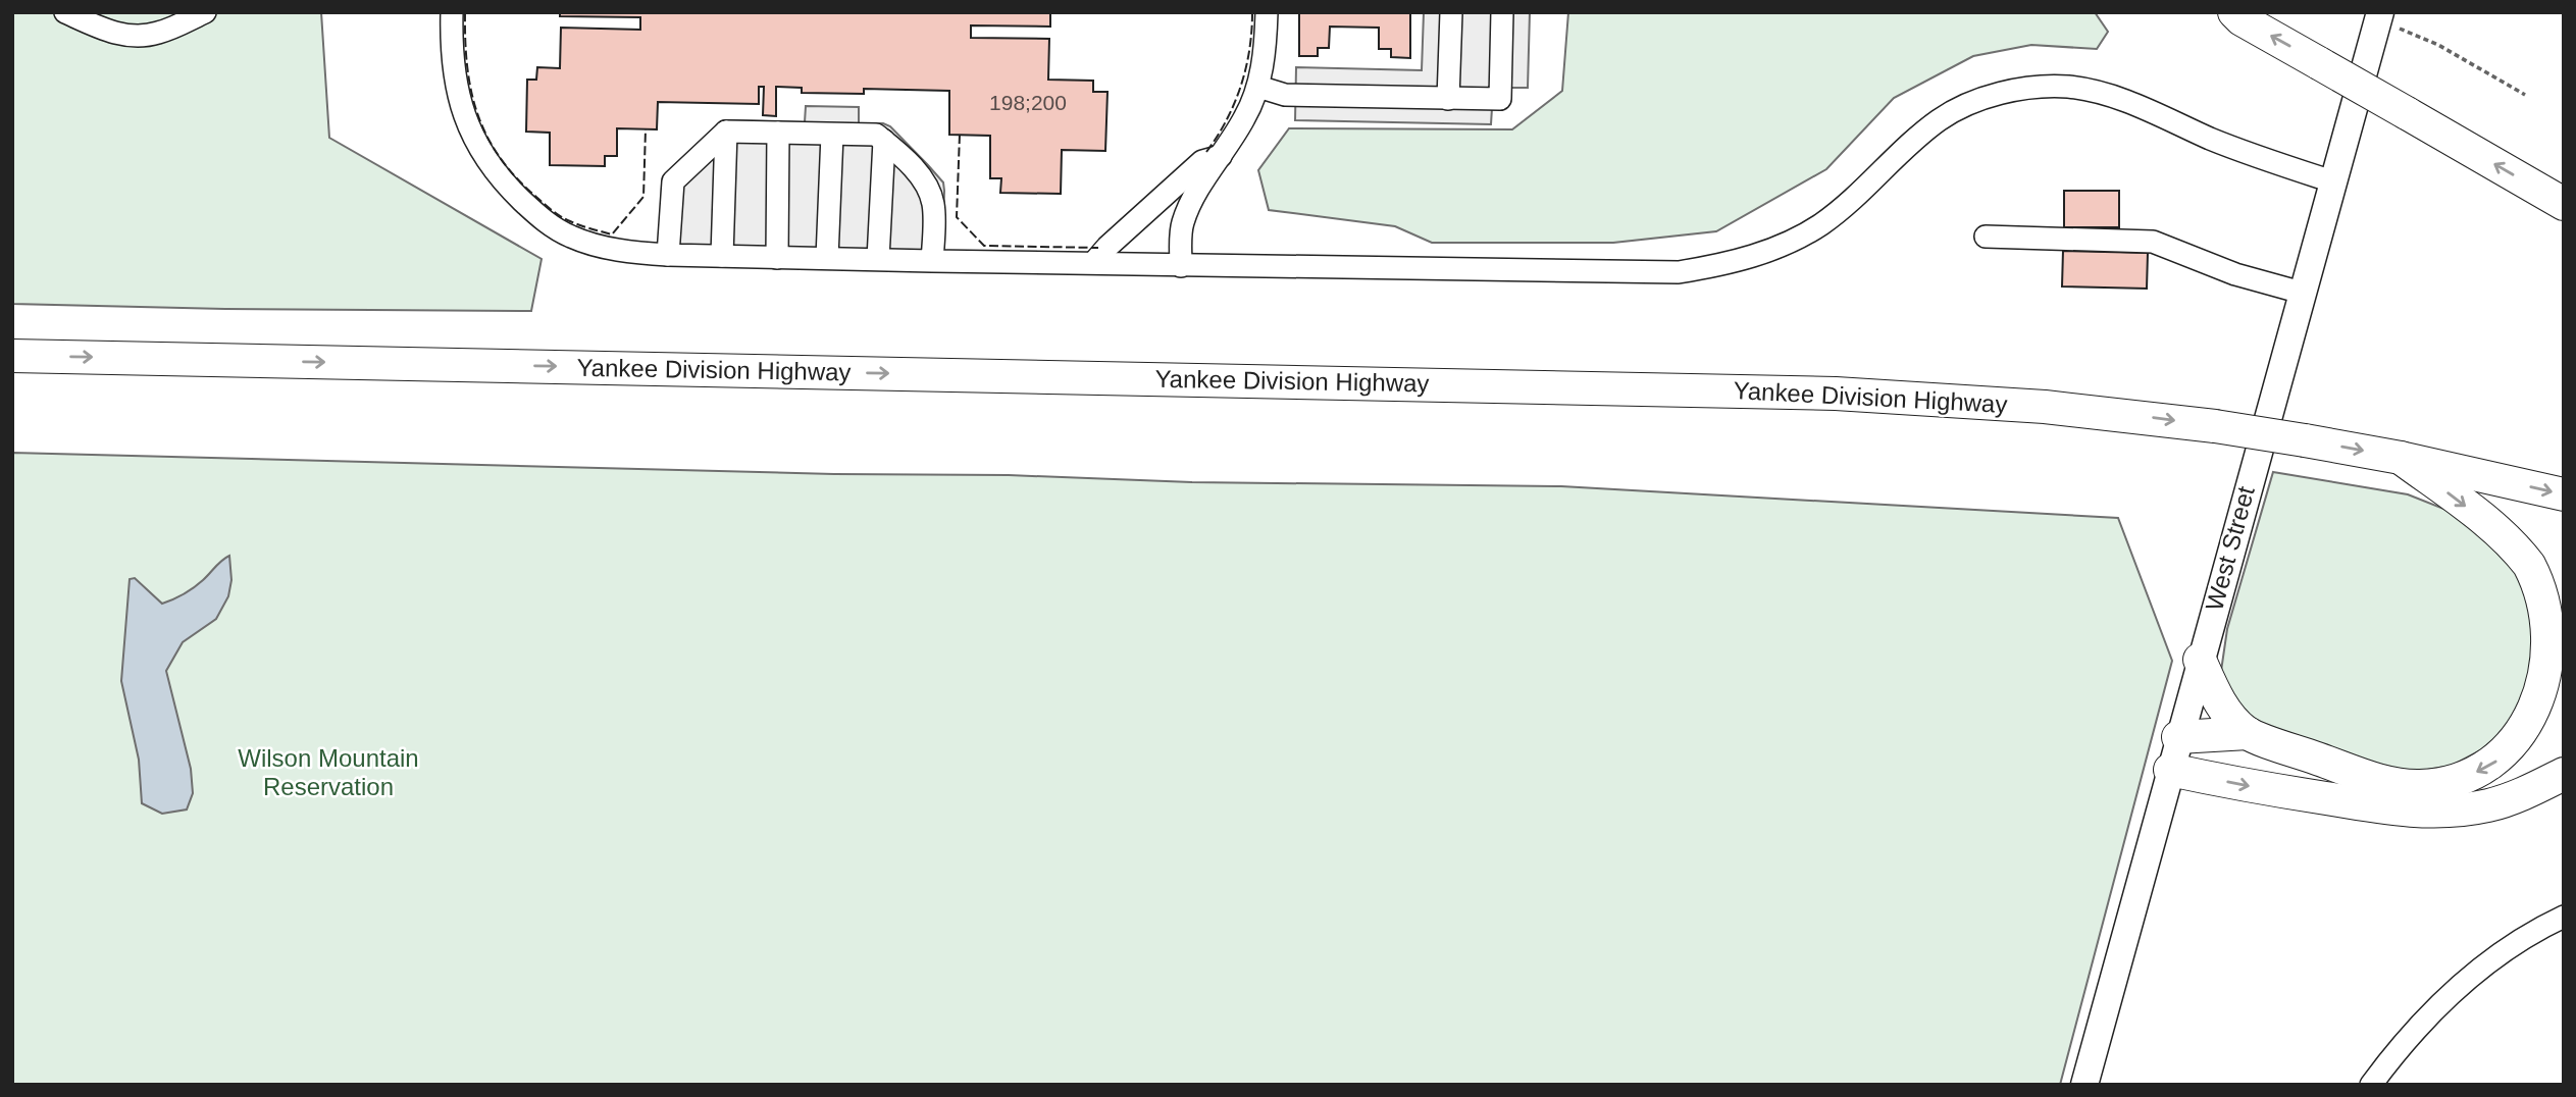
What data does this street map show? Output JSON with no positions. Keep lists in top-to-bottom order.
{
  "streets": {
    "highway": ["Yankee Division Highway"],
    "main road": ["West Street"]
  },
  "one_way": ["Yankee Division Highway"],
  "parks": ["Wilson Mountain Reservation"],
  "house_numbers": ["198;200"]
}
